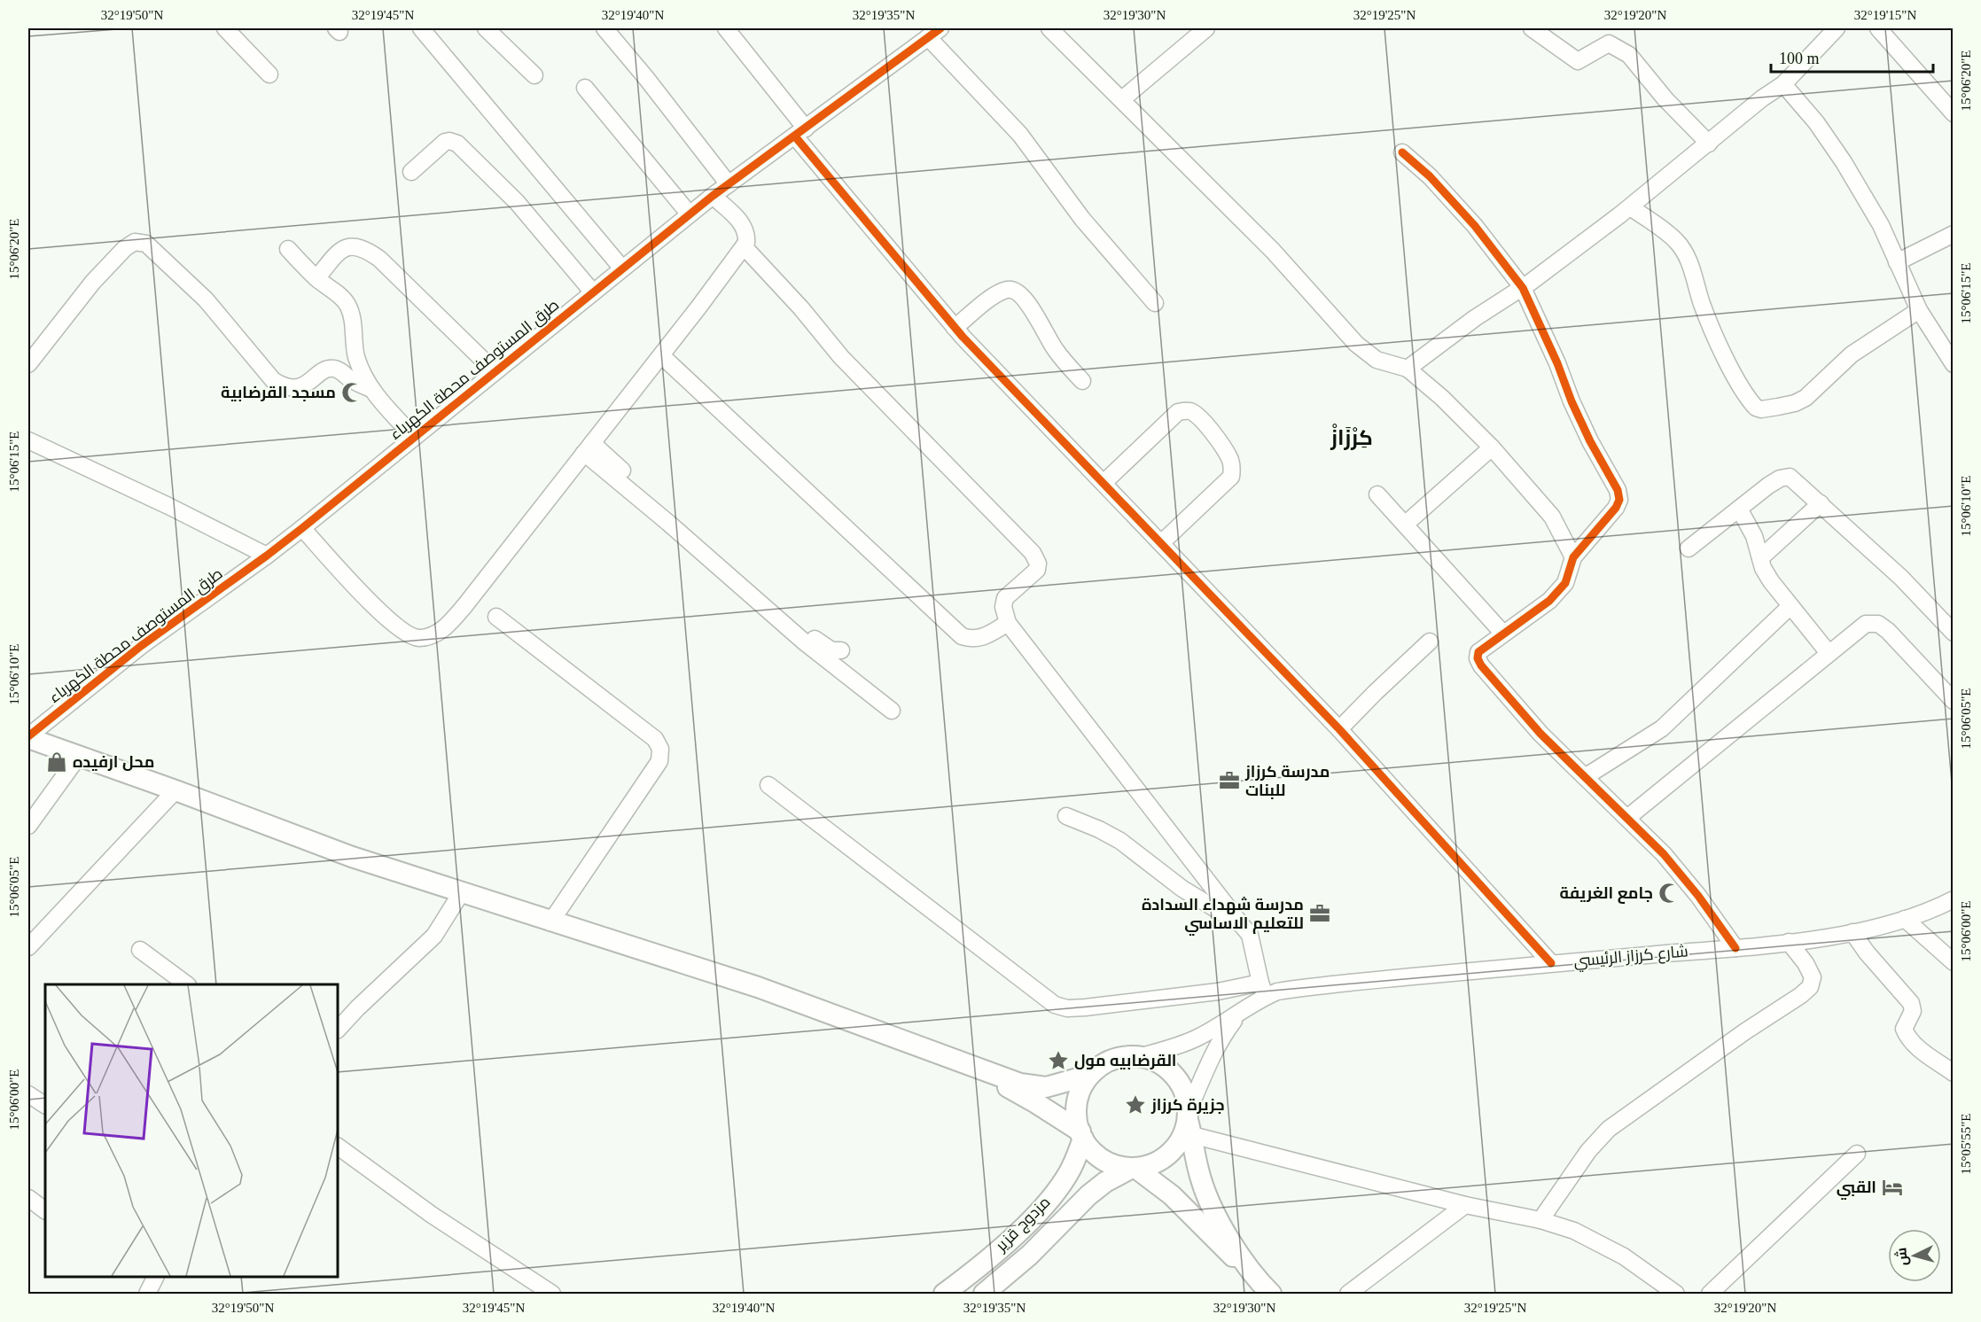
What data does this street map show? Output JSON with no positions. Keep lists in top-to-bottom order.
{
  "streets": {
    "main road": ["مزدوج قزير"],
    "street": ["طرق المستوصف محطة الكهرباء", "شارع كرزاز الرئيسي"]
  },
  "crossings": [
    ["شارع كرزاز الرئيسي", "مزدوج قزير"]
  ],
  "districts": ["كِرْزَازْ"],
  "places": {
    "mosque": ["مسجد القرضابية", "جامع الغريفة"],
    "shop": ["محل ارفيده"],
    "office": ["مدرسة كرزاز للبنات", "مدرسة شهداء السدادة للتعليم الاساسي"],
    "place": ["القرضابيه مول", "جزيرة كرزاز"],
    "hotel": ["القبي"]
  },
  "scale_bar": "100 m",
  "north": "left",
  "coordinates": [
    "32°19'50\"N",
    "32°19'45\"N",
    "32°19'40\"N",
    "32°19'35\"N",
    "32°19'30\"N",
    "32°19'25\"N",
    "32°19'20\"N",
    "32°19'15\"N",
    "15°06'20\"E",
    "15°06'15\"E",
    "15°06'10\"E",
    "15°06'05\"E",
    "15°06'00\"E",
    "15°05'55\"E"
  ]
}
